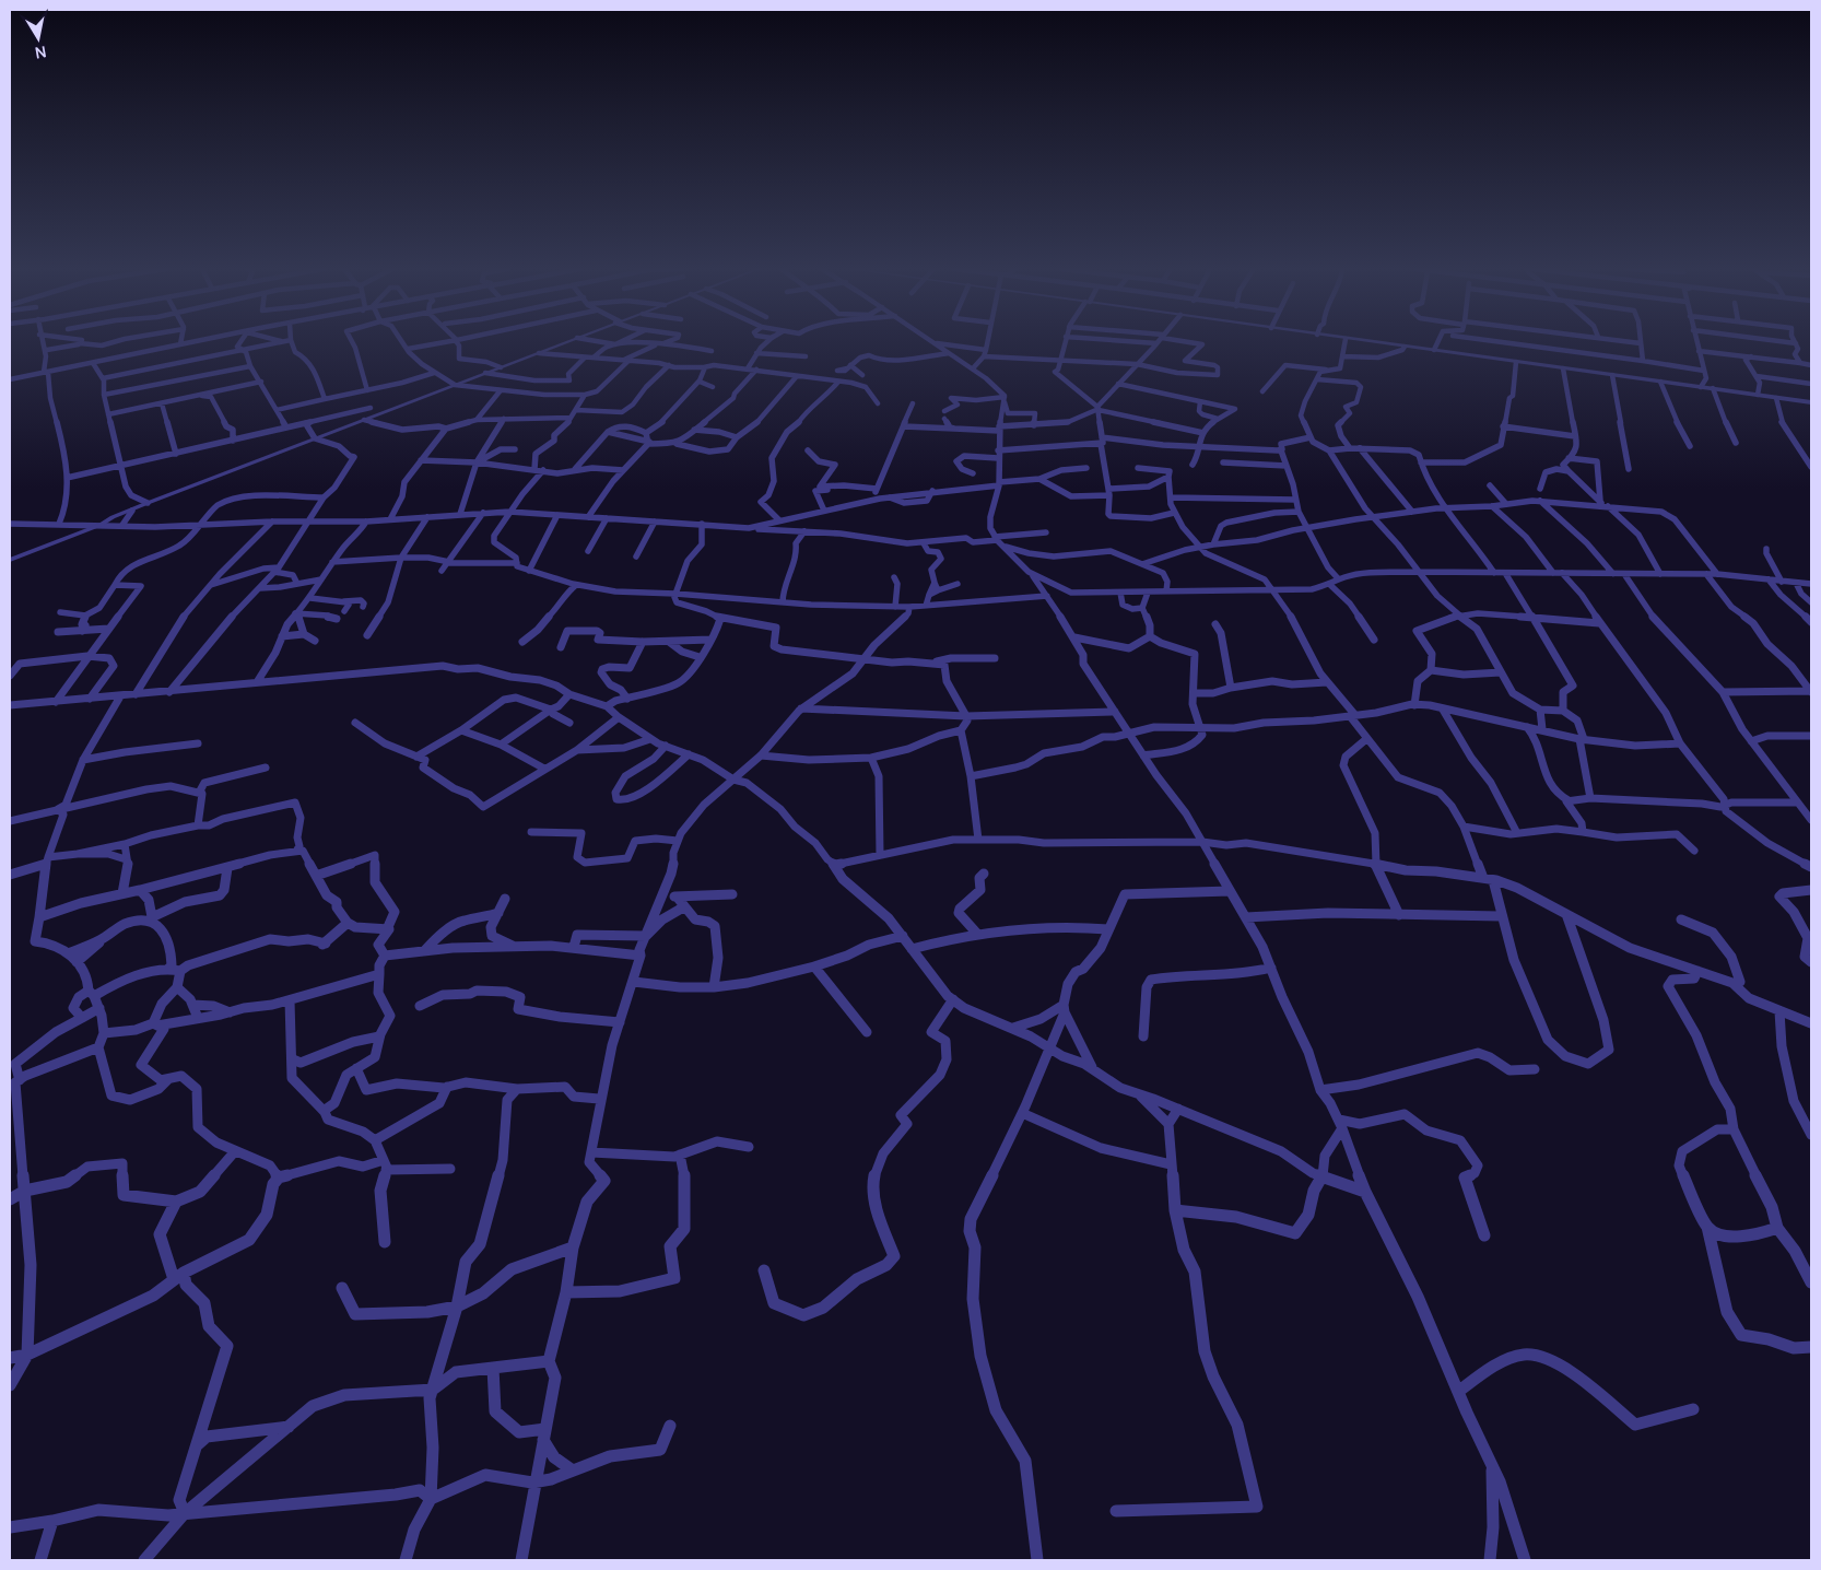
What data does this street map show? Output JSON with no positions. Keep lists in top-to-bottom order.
{
  "north": "bottom"
}
